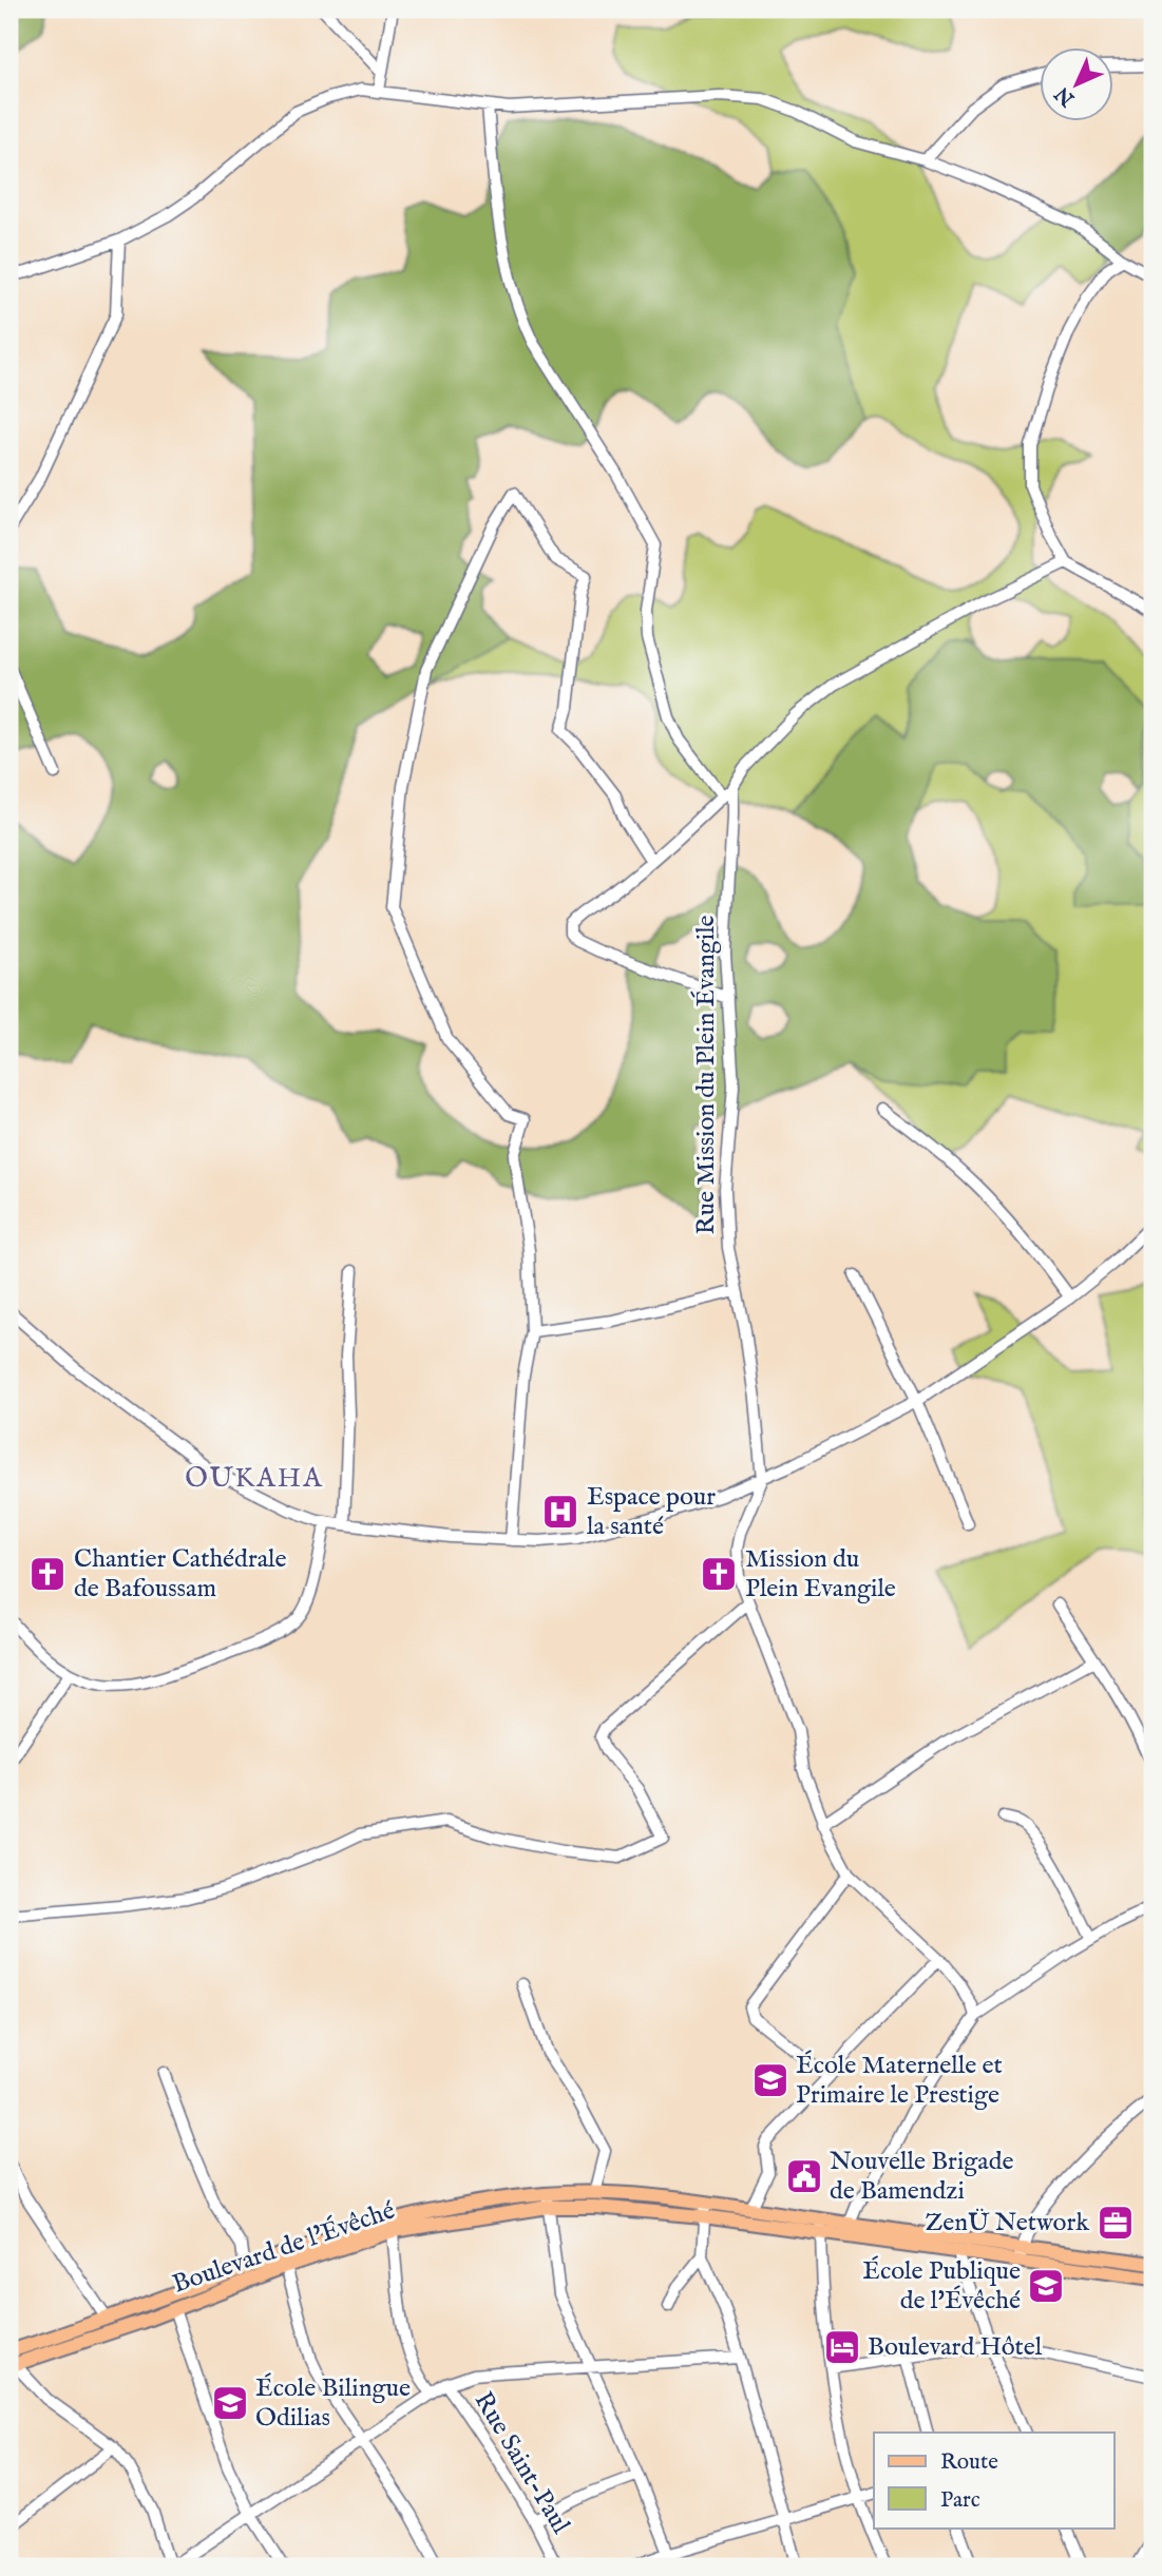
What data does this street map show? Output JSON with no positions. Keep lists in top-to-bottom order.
{
  "streets": {
    "main road": ["Boulevard de l'Évêché"],
    "street": ["Rue Mission du Plein Évangile", "Rue Saint-Paul"]
  },
  "crossings": [
    ["Boulevard de l'Évêché", "Rue Saint-Paul"]
  ],
  "districts": ["OUKAHA"],
  "places": {
    "hospital": ["Espace pour la santé"],
    "church": ["Chantier Cathédrale de Bafoussam", "Mission du Plein Evangile"],
    "school or university": ["École Maternelle et Primaire le Prestige", "École Publique de l'Évêché", "École Bilingue Odilias"],
    "public building": ["Nouvelle Brigade de Bamendzi"],
    "office": ["ZenÜ Network"],
    "hotel": ["Boulevard Hôtel"]
  },
  "legend": ["Route", "Parc"],
  "north": "bottom left"
}
